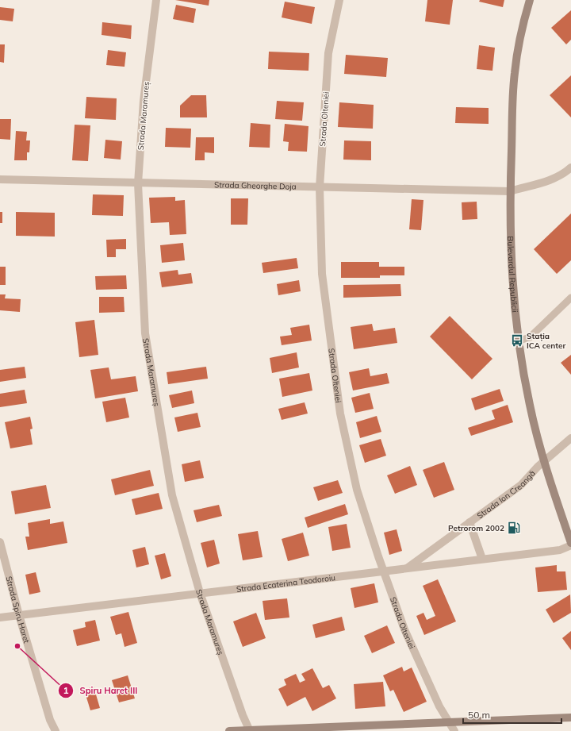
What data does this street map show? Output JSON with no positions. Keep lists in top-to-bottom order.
{
  "streets": {
    "main road": ["Bulevardul Republicii"],
    "street": [
      "Strada Maramureș",
      "Strada Olteniei",
      "Strada Gheorghe Doja",
      "Strada Ion Creangă",
      "Strada Ecaterina Teodoroiu",
      "Strada Spiru Haret"
    ]
  },
  "crossings": [
    ["Strada Maramureș", "Strada Gheorghe Doja"],
    ["Strada Maramureș", "Strada Ecaterina Teodoroiu"],
    ["Strada Olteniei", "Strada Gheorghe Doja"],
    ["Strada Olteniei", "Strada Ecaterina Teodoroiu"],
    ["Strada Gheorghe Doja", "Bulevardul Republicii"],
    ["Bulevardul Republicii", "Strada Ion Creangă"],
    ["Strada Ion Creangă", "Strada Ecaterina Teodoroiu"],
    ["Strada Ecaterina Teodoroiu", "Strada Spiru Haret"]
  ],
  "places": {
    "bus stop": ["Stația ICA center"],
    "fuel station": ["Petrorom 2002"],
    "other": ["Spiru Haret III"]
  },
  "scale_bar": "50 m"
}
